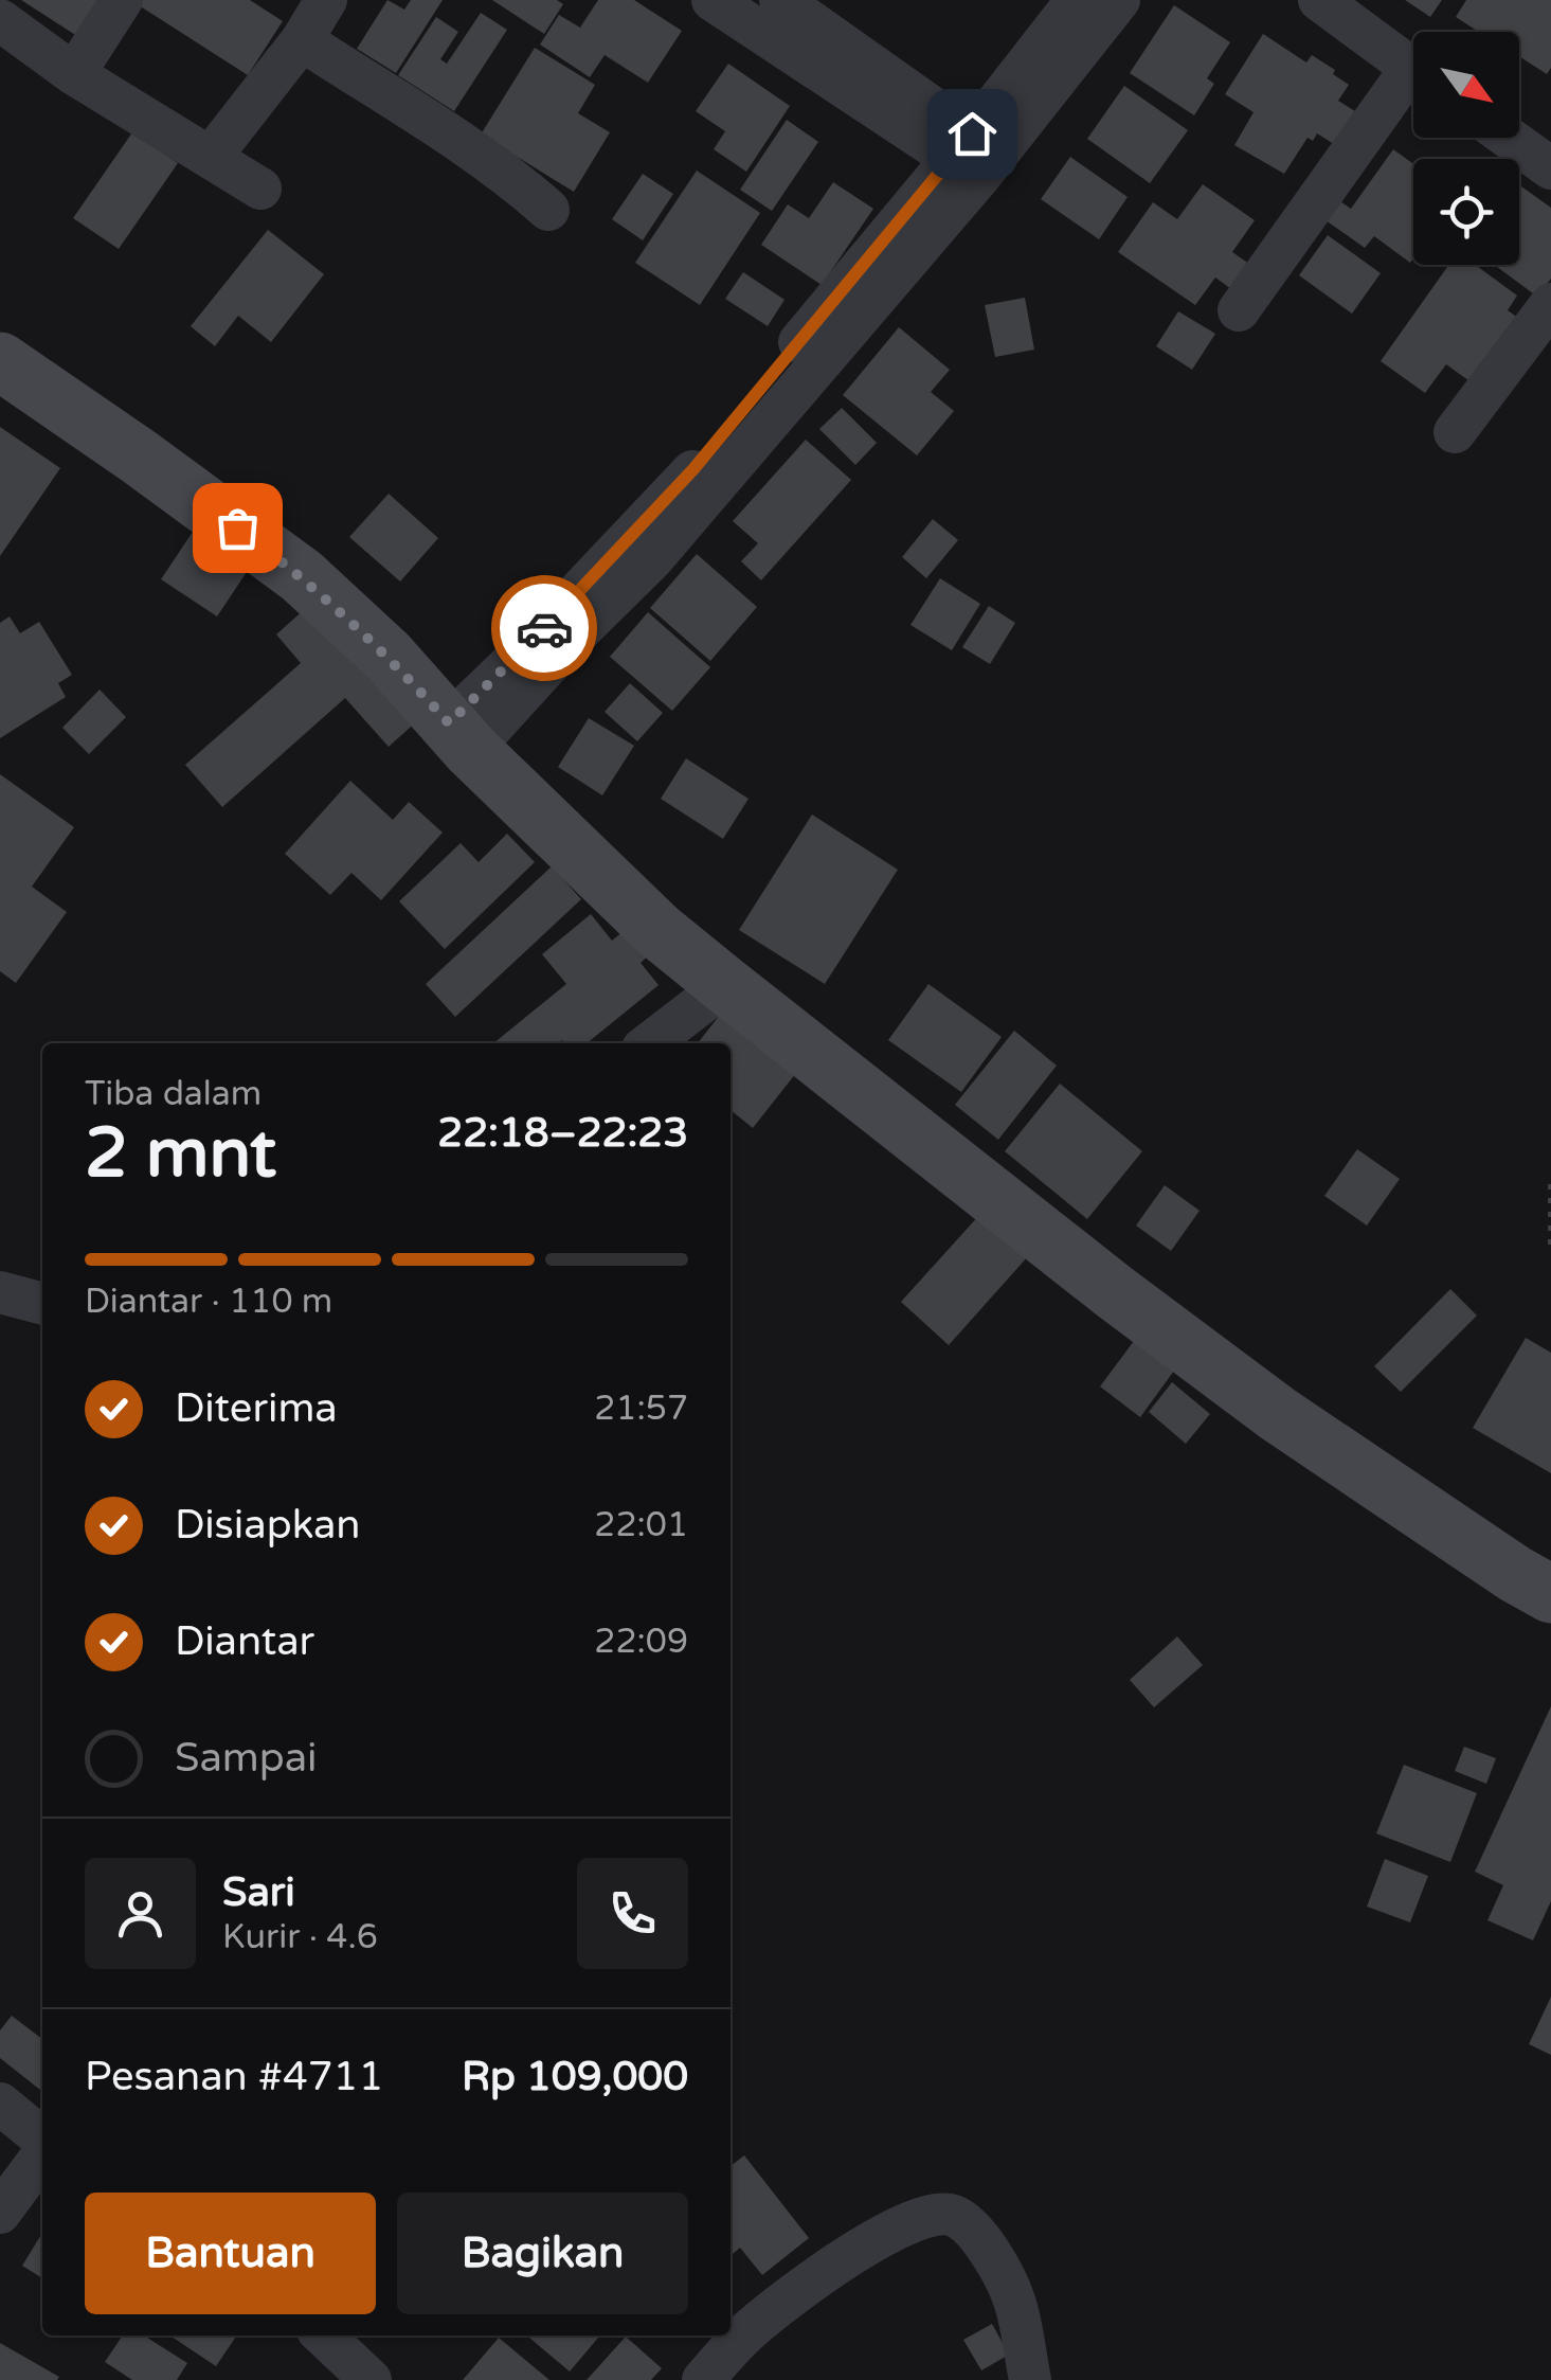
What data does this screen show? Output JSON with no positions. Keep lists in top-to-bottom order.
{
  "north": "bottom right",
  "page": {
    "heading": ["2 mnt", "Tiba dalam", "22:18–22:23"],
    "panel": [
      "Sari",
      "Kurir · 4.6",
      "Pesanan #4711",
      "Rp 109,000"
    ],
    "bar": "Diantar · 110 m",
    "list": [
      ["Diterima", "21:57"],
      ["Disiapkan", "22:01"],
      ["Diantar", "22:09"],
      "Sampai"
    ],
    "buttons": ["Bantuan", "Bagikan"]
  }
}
